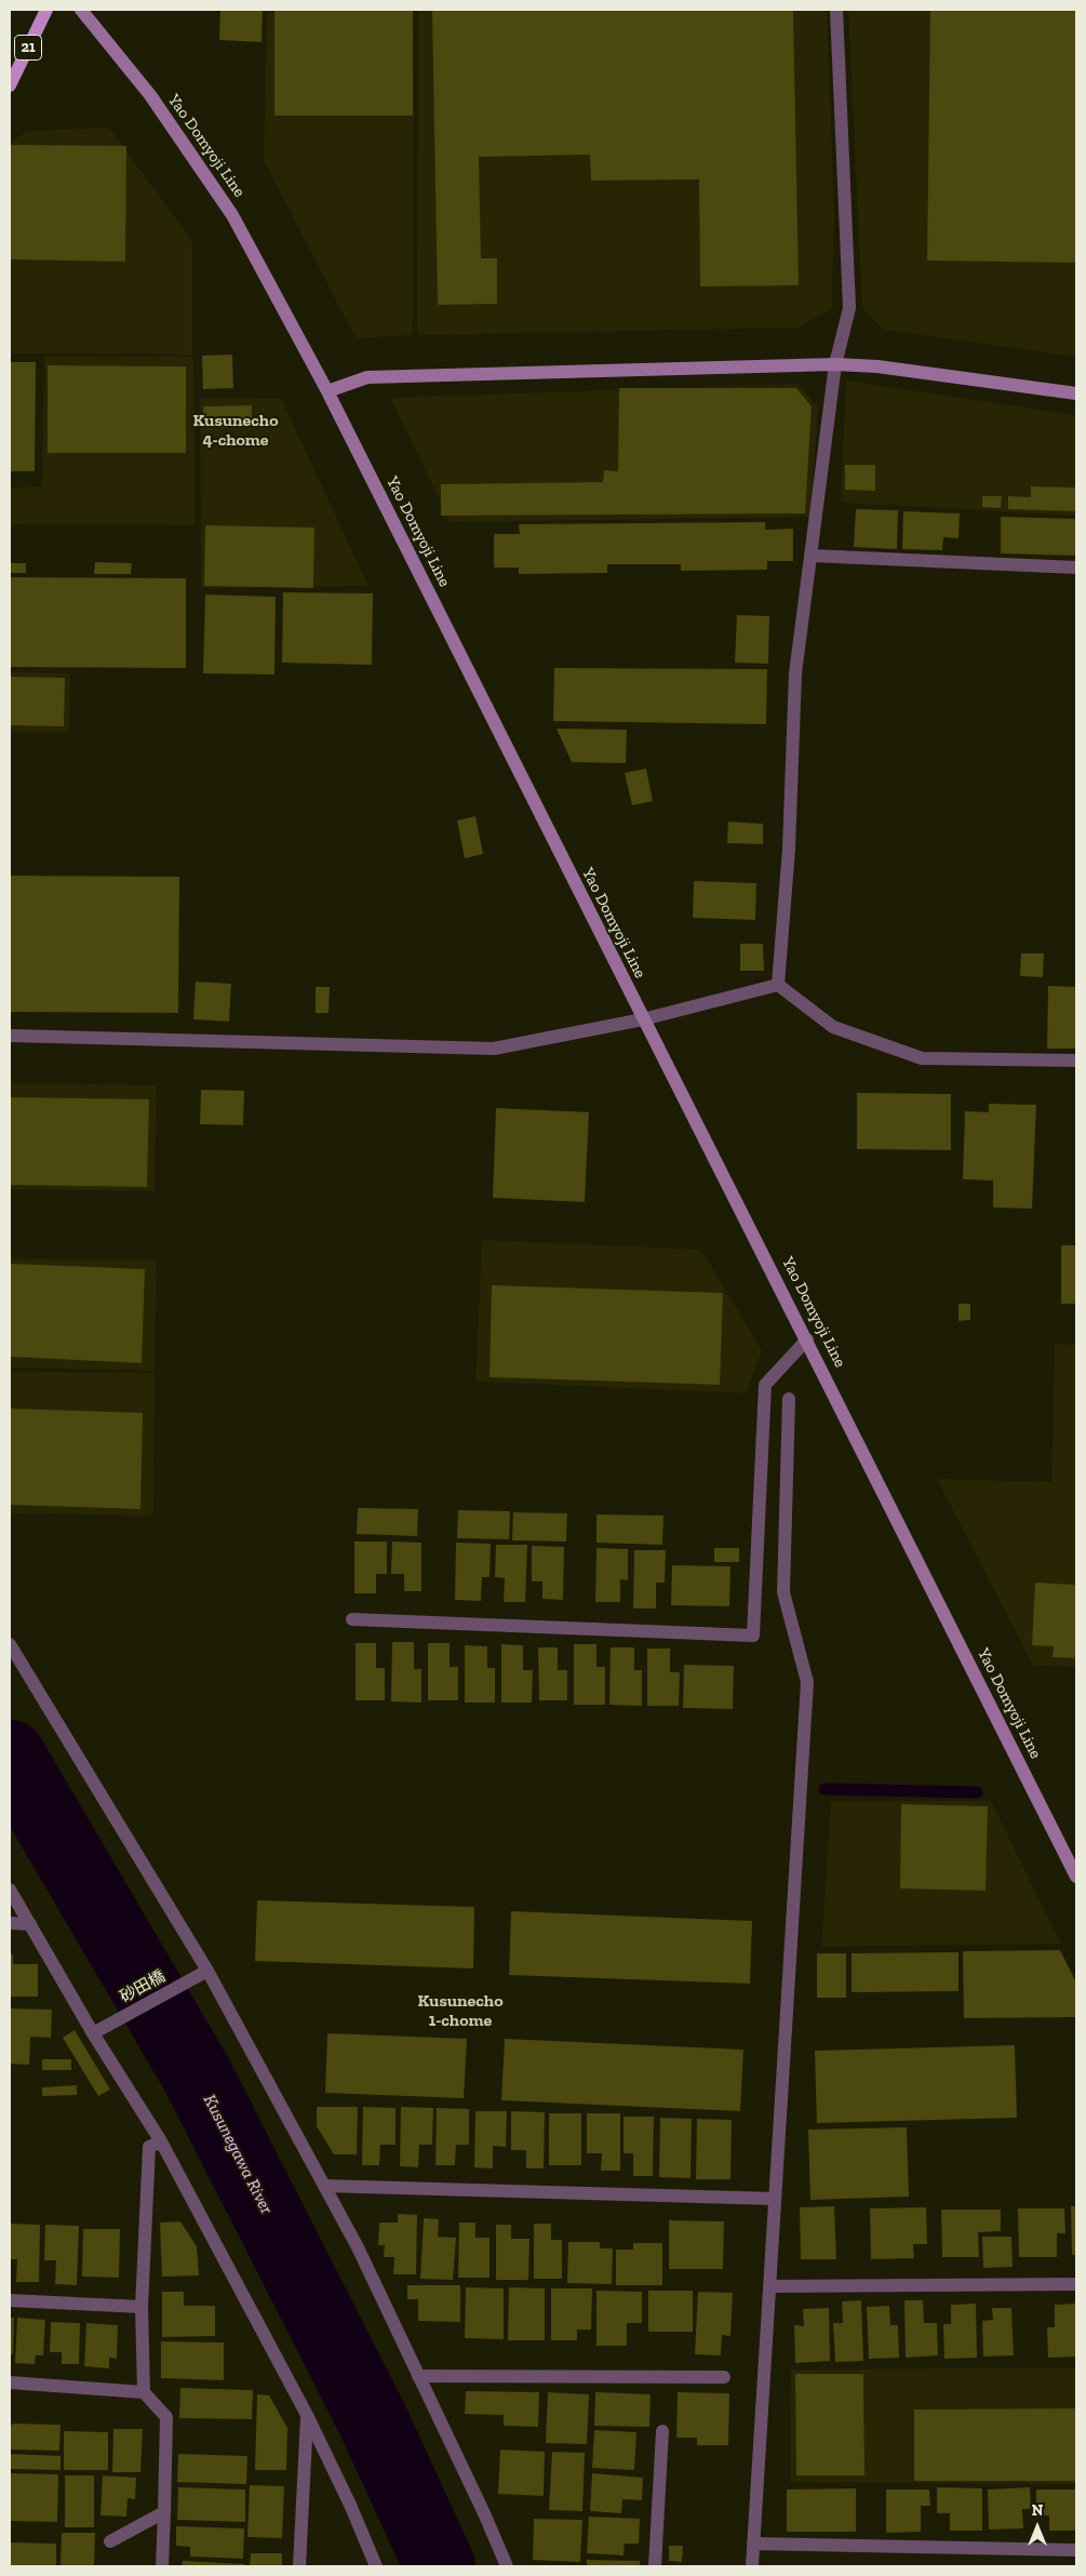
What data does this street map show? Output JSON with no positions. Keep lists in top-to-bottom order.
{
  "streets": {
    "main road": ["21", "Yao Domyoji Line"],
    "street": ["砂田橋"]
  },
  "districts": ["Kusunecho 4-chome", "Kusunecho 1-chome"],
  "water": ["Kusunegawa River"],
  "north": "top"
}
